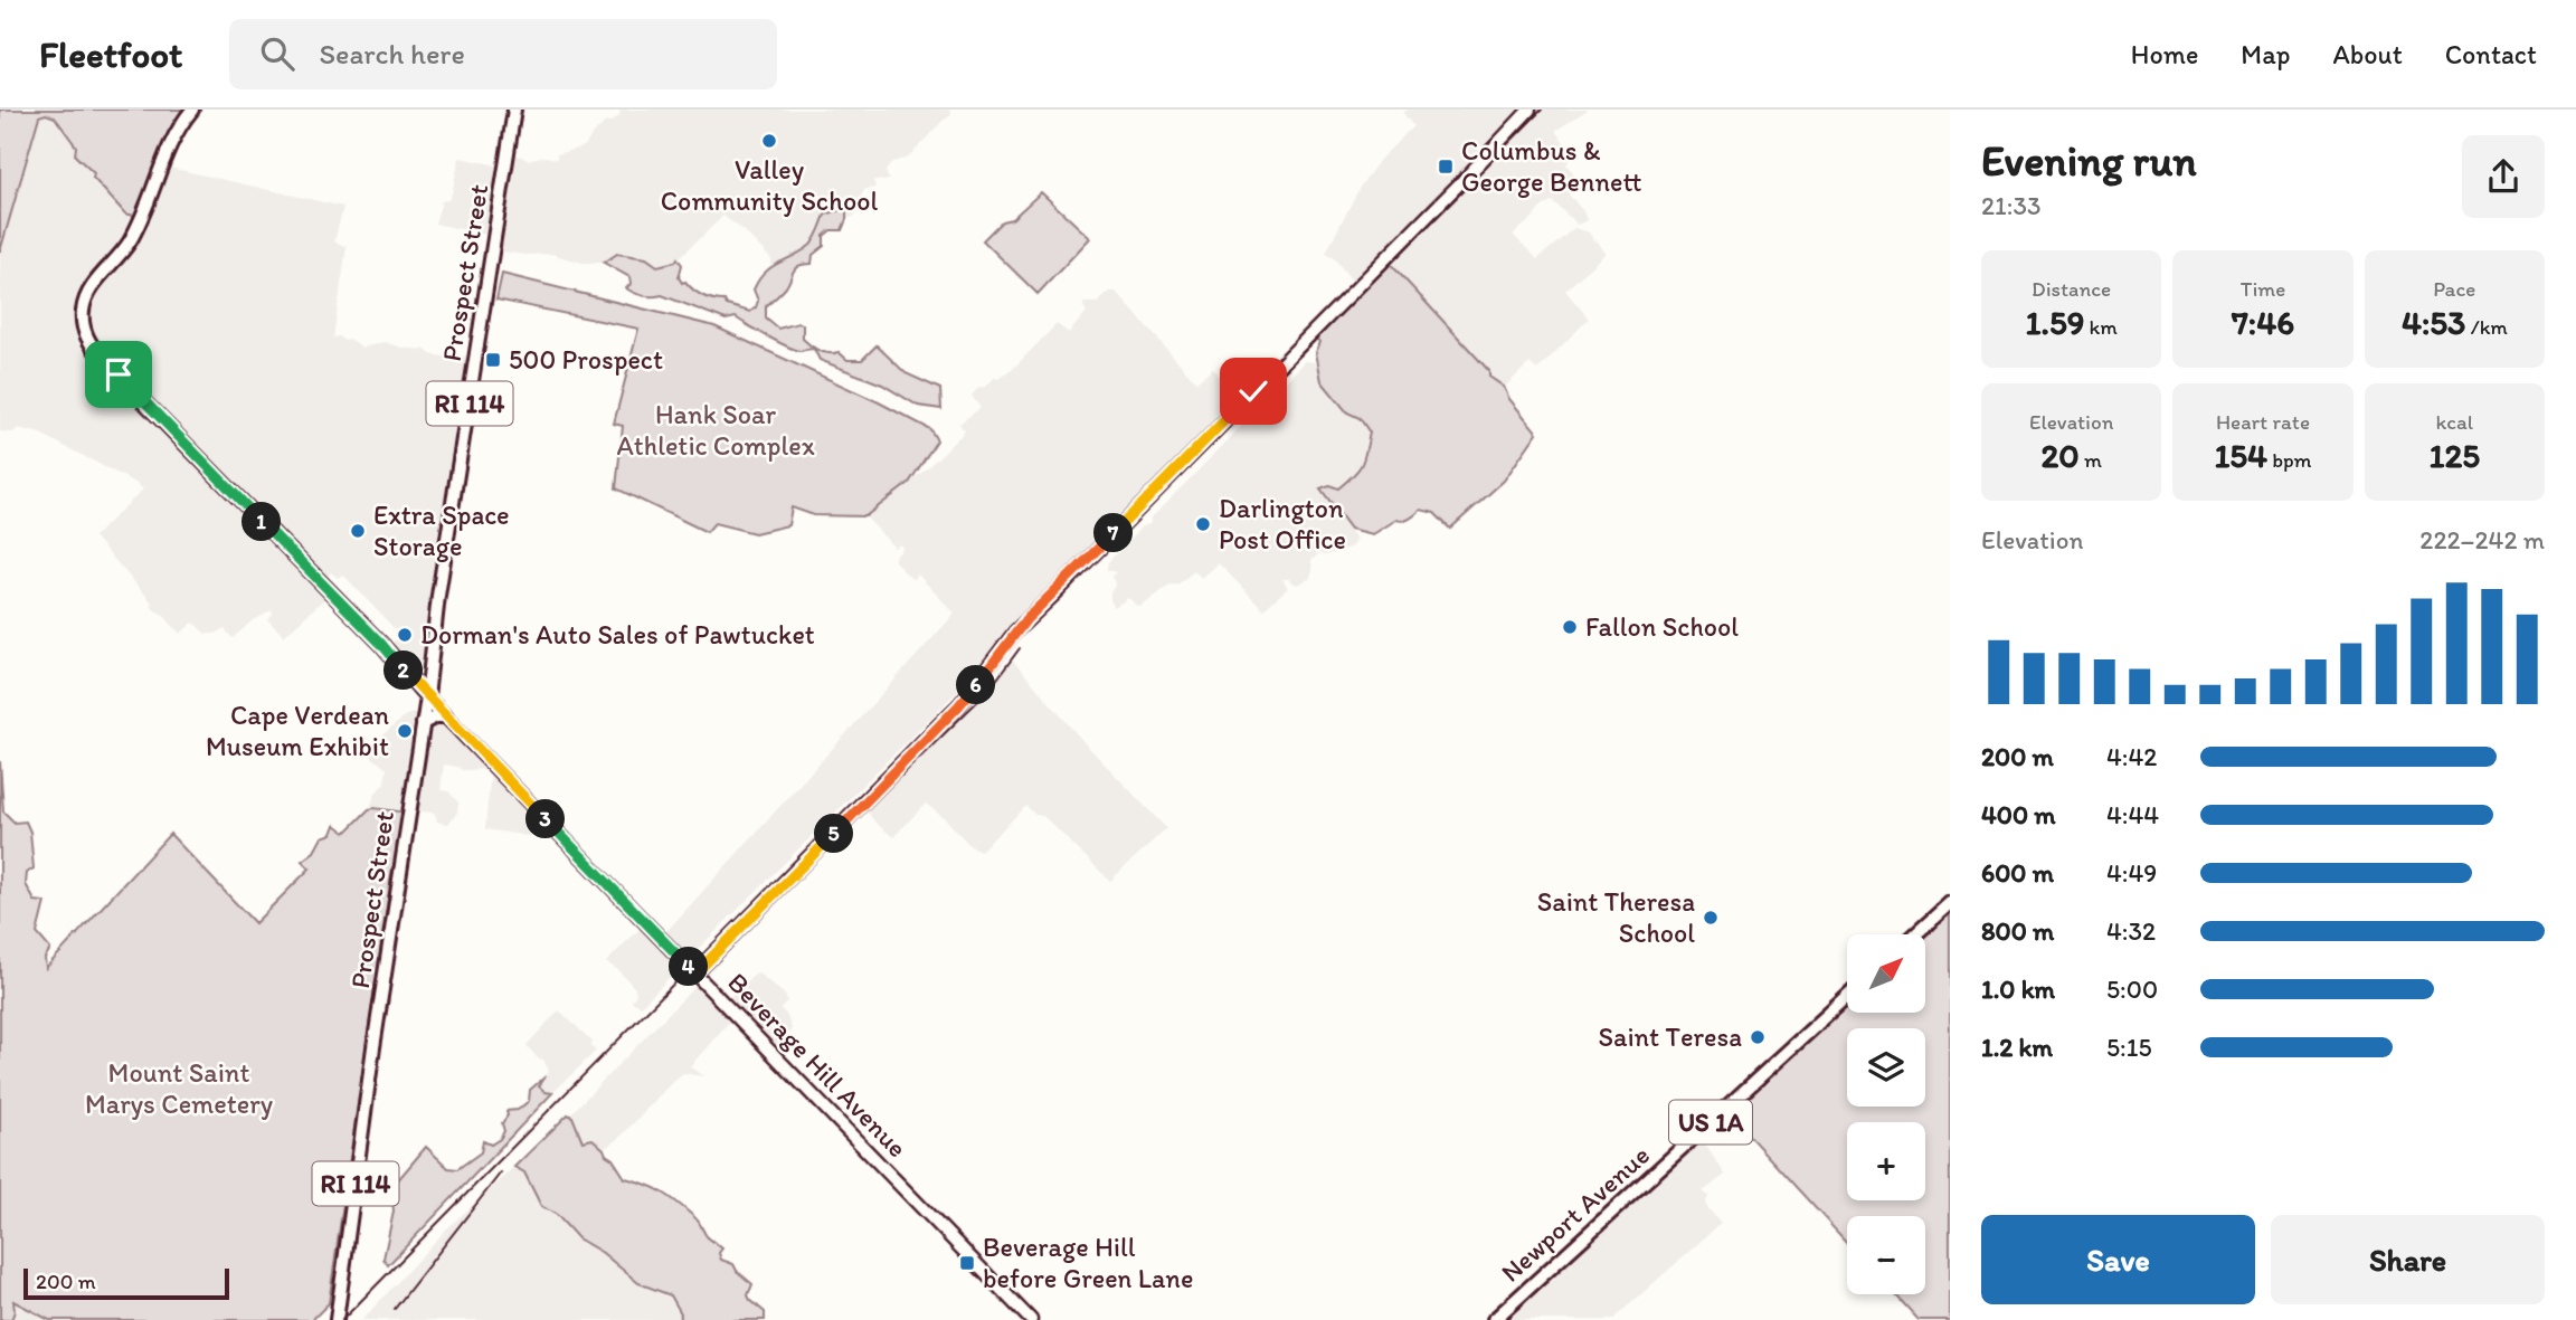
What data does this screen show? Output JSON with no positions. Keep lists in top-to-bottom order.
{
  "streets": {
    "main road": [
      "Prospect Street",
      "RI 114",
      "Beverage Hill Avenue",
      "US 1A",
      "Newport Avenue"
    ]
  },
  "crossings": [
    ["Prospect Street", "Beverage Hill Avenue"]
  ],
  "parks": ["Hank Soar Athletic Complex", "Mount Saint Marys Cemetery"],
  "places": {
    "other": [
      "Valley Community School",
      "Darlington Post Office",
      "Extra Space Storage",
      "Fallon School",
      "Dorman's Auto Sales of Pawtucket",
      "Cape Verdean Museum Exhibit",
      "Saint Theresa School",
      "Saint Teresa"
    ],
    "transit": ["Columbus & George Bennett", "500 Prospect", "Beverage Hill before Green Lane"]
  },
  "scale_bar": "200 m",
  "north": "top right",
  "page": {
    "header": "Fleetfoot",
    "search": "Search here",
    "nav": [
      "Home",
      "Map",
      "About",
      "Contact"
    ],
    "heading": ["Evening run", "21:33"],
    "stats": [
      ["Distance", "1.59 km"],
      ["Time", "7:46"],
      ["Pace", "4:53 /km"],
      ["Elevation", "20 m"],
      ["Heart rate", "154 bpm"],
      ["kcal", "125"]
    ],
    "pins": [
      "1",
      "7",
      "2",
      "6",
      "3",
      "5",
      "4"
    ],
    "chart": ["Elevation", "222–242 m"],
    "list": [
      {
        "name": "200 m",
        "note": "4:42"
      },
      {
        "name": "400 m",
        "note": "4:44"
      },
      {
        "name": "600 m",
        "note": "4:49"
      },
      {
        "name": "800 m",
        "note": "4:32"
      },
      {
        "name": "1.0 km",
        "note": "5:00"
      },
      {
        "name": "1.2 km",
        "note": "5:15"
      }
    ],
    "map_buttons": ["+", "−"],
    "buttons": ["Save", "Share"],
    "scale": "200 m"
  }
}
